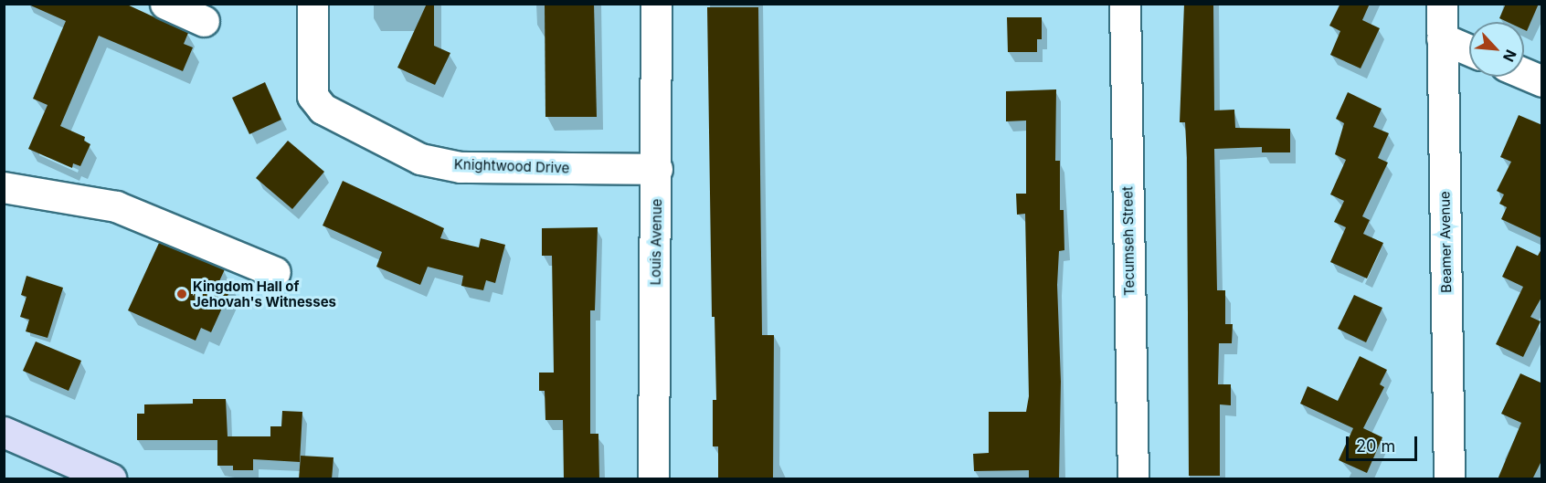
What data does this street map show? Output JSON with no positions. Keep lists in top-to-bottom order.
{
  "streets": {
    "street": [
      "Knightwood Drive",
      "Tecumseh Street",
      "Louis Avenue",
      "Beamer Avenue"
    ]
  },
  "crossings": [
    ["Knightwood Drive", "Louis Avenue"]
  ],
  "places": ["Kingdom Hall of Jehovah's Witnesses"],
  "scale_bar": "20 m",
  "north": "bottom right"
}
